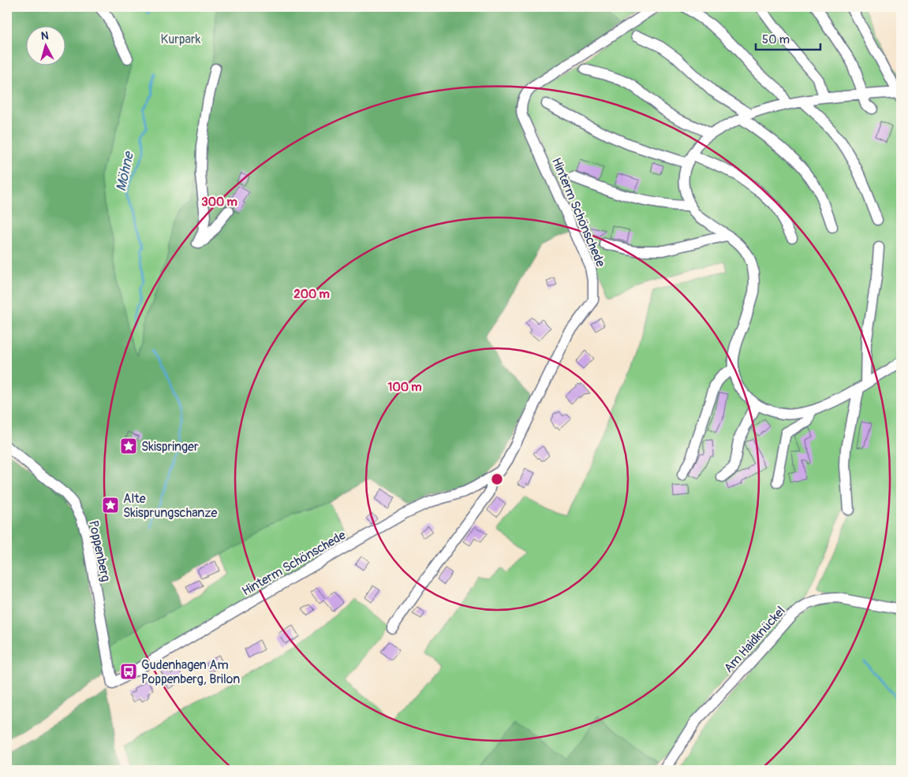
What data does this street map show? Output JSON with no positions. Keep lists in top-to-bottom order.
{
  "streets": {
    "street": ["Hinterm Schönschede", "Poppenberg", "Am Haidknückel"]
  },
  "crossings": [
    ["Hinterm Schönschede", "Poppenberg"]
  ],
  "water": ["Möhne"],
  "parks": ["Kurpark"],
  "places": {
    "place": ["Skispringer", "Alte Skisprungschanze"],
    "bus stop": ["Gudenhagen Am Poppenberg, Brilon"]
  },
  "scale_bar": "50 m",
  "north": "top",
  "rings": ["300 m", "200 m", "100 m"]
}
